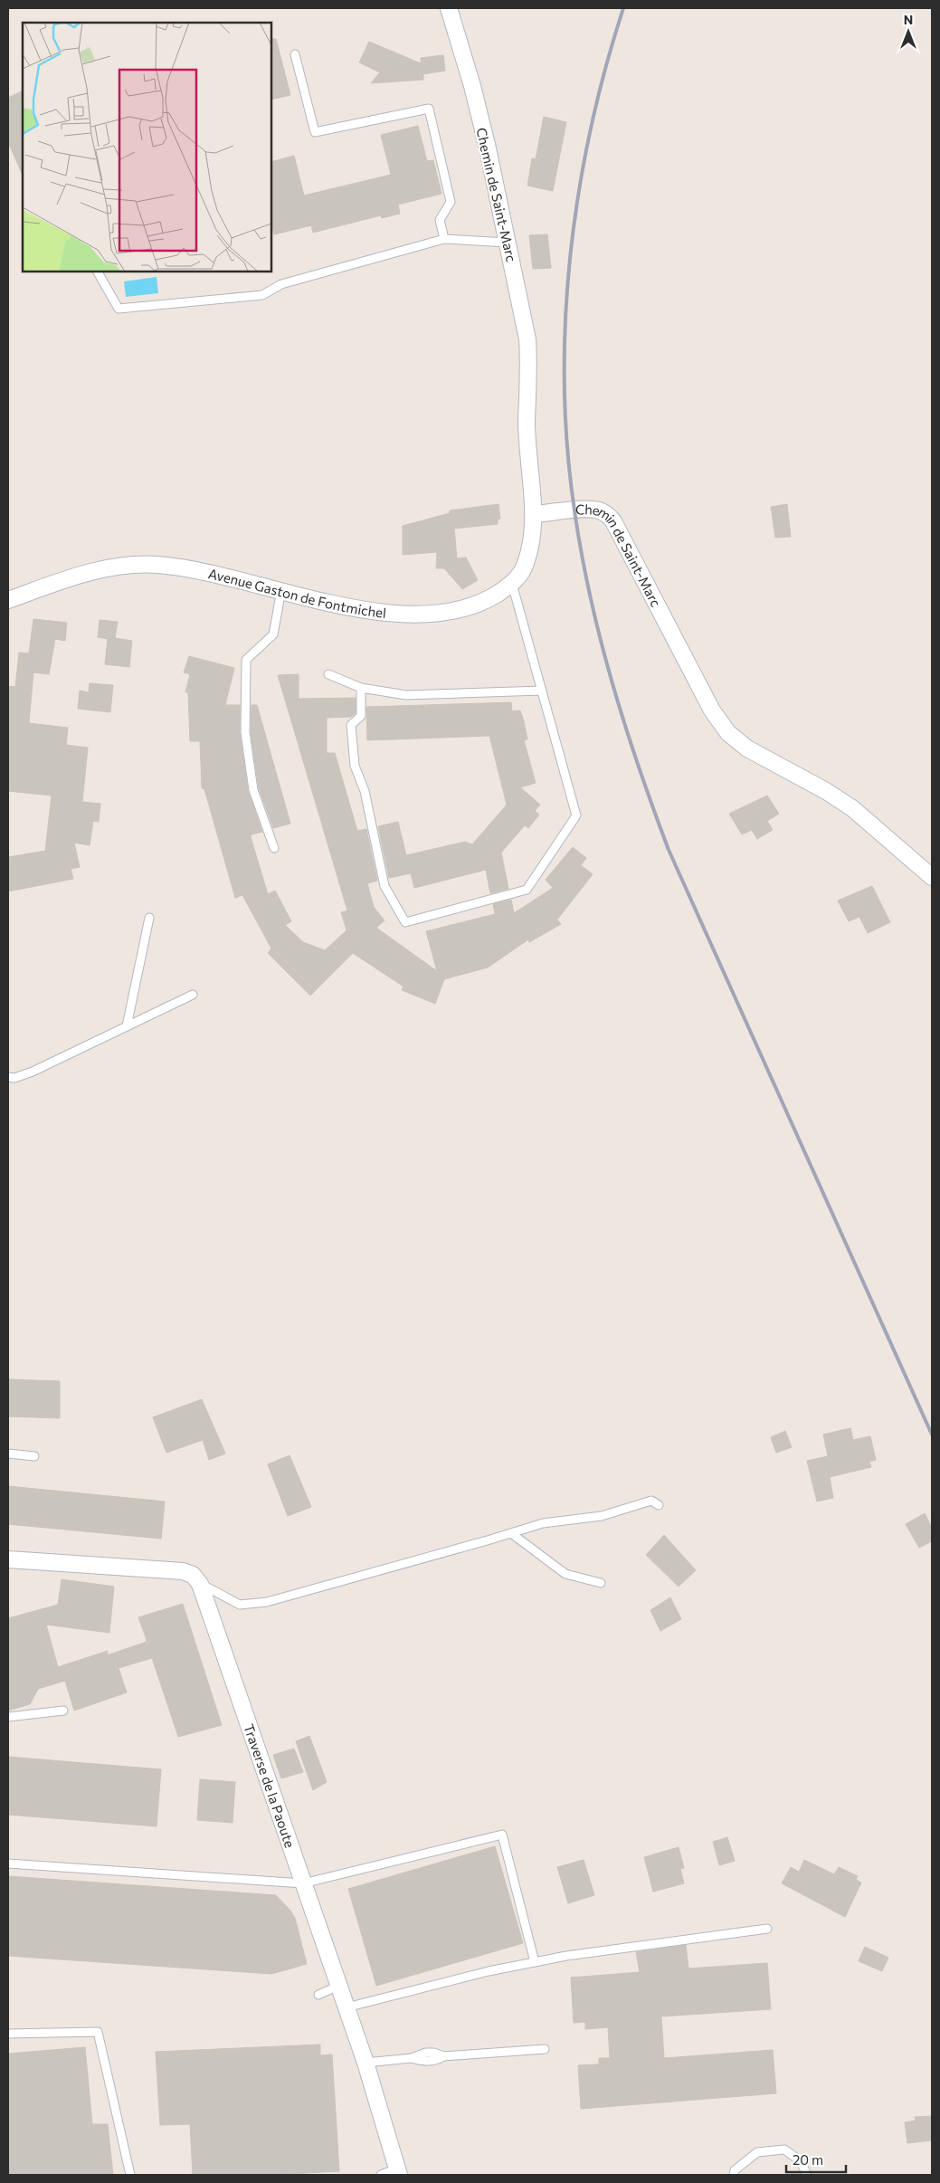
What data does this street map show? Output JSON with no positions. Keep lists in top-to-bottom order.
{
  "streets": {
    "street": ["Chemin de Saint-Marc", "Avenue Gaston de Fontmichel", "Traverse de la Paoute"]
  },
  "crossings": [
    ["Chemin de Saint-Marc", "Avenue Gaston de Fontmichel"]
  ],
  "scale_bar": "20 m",
  "north": "top"
}
